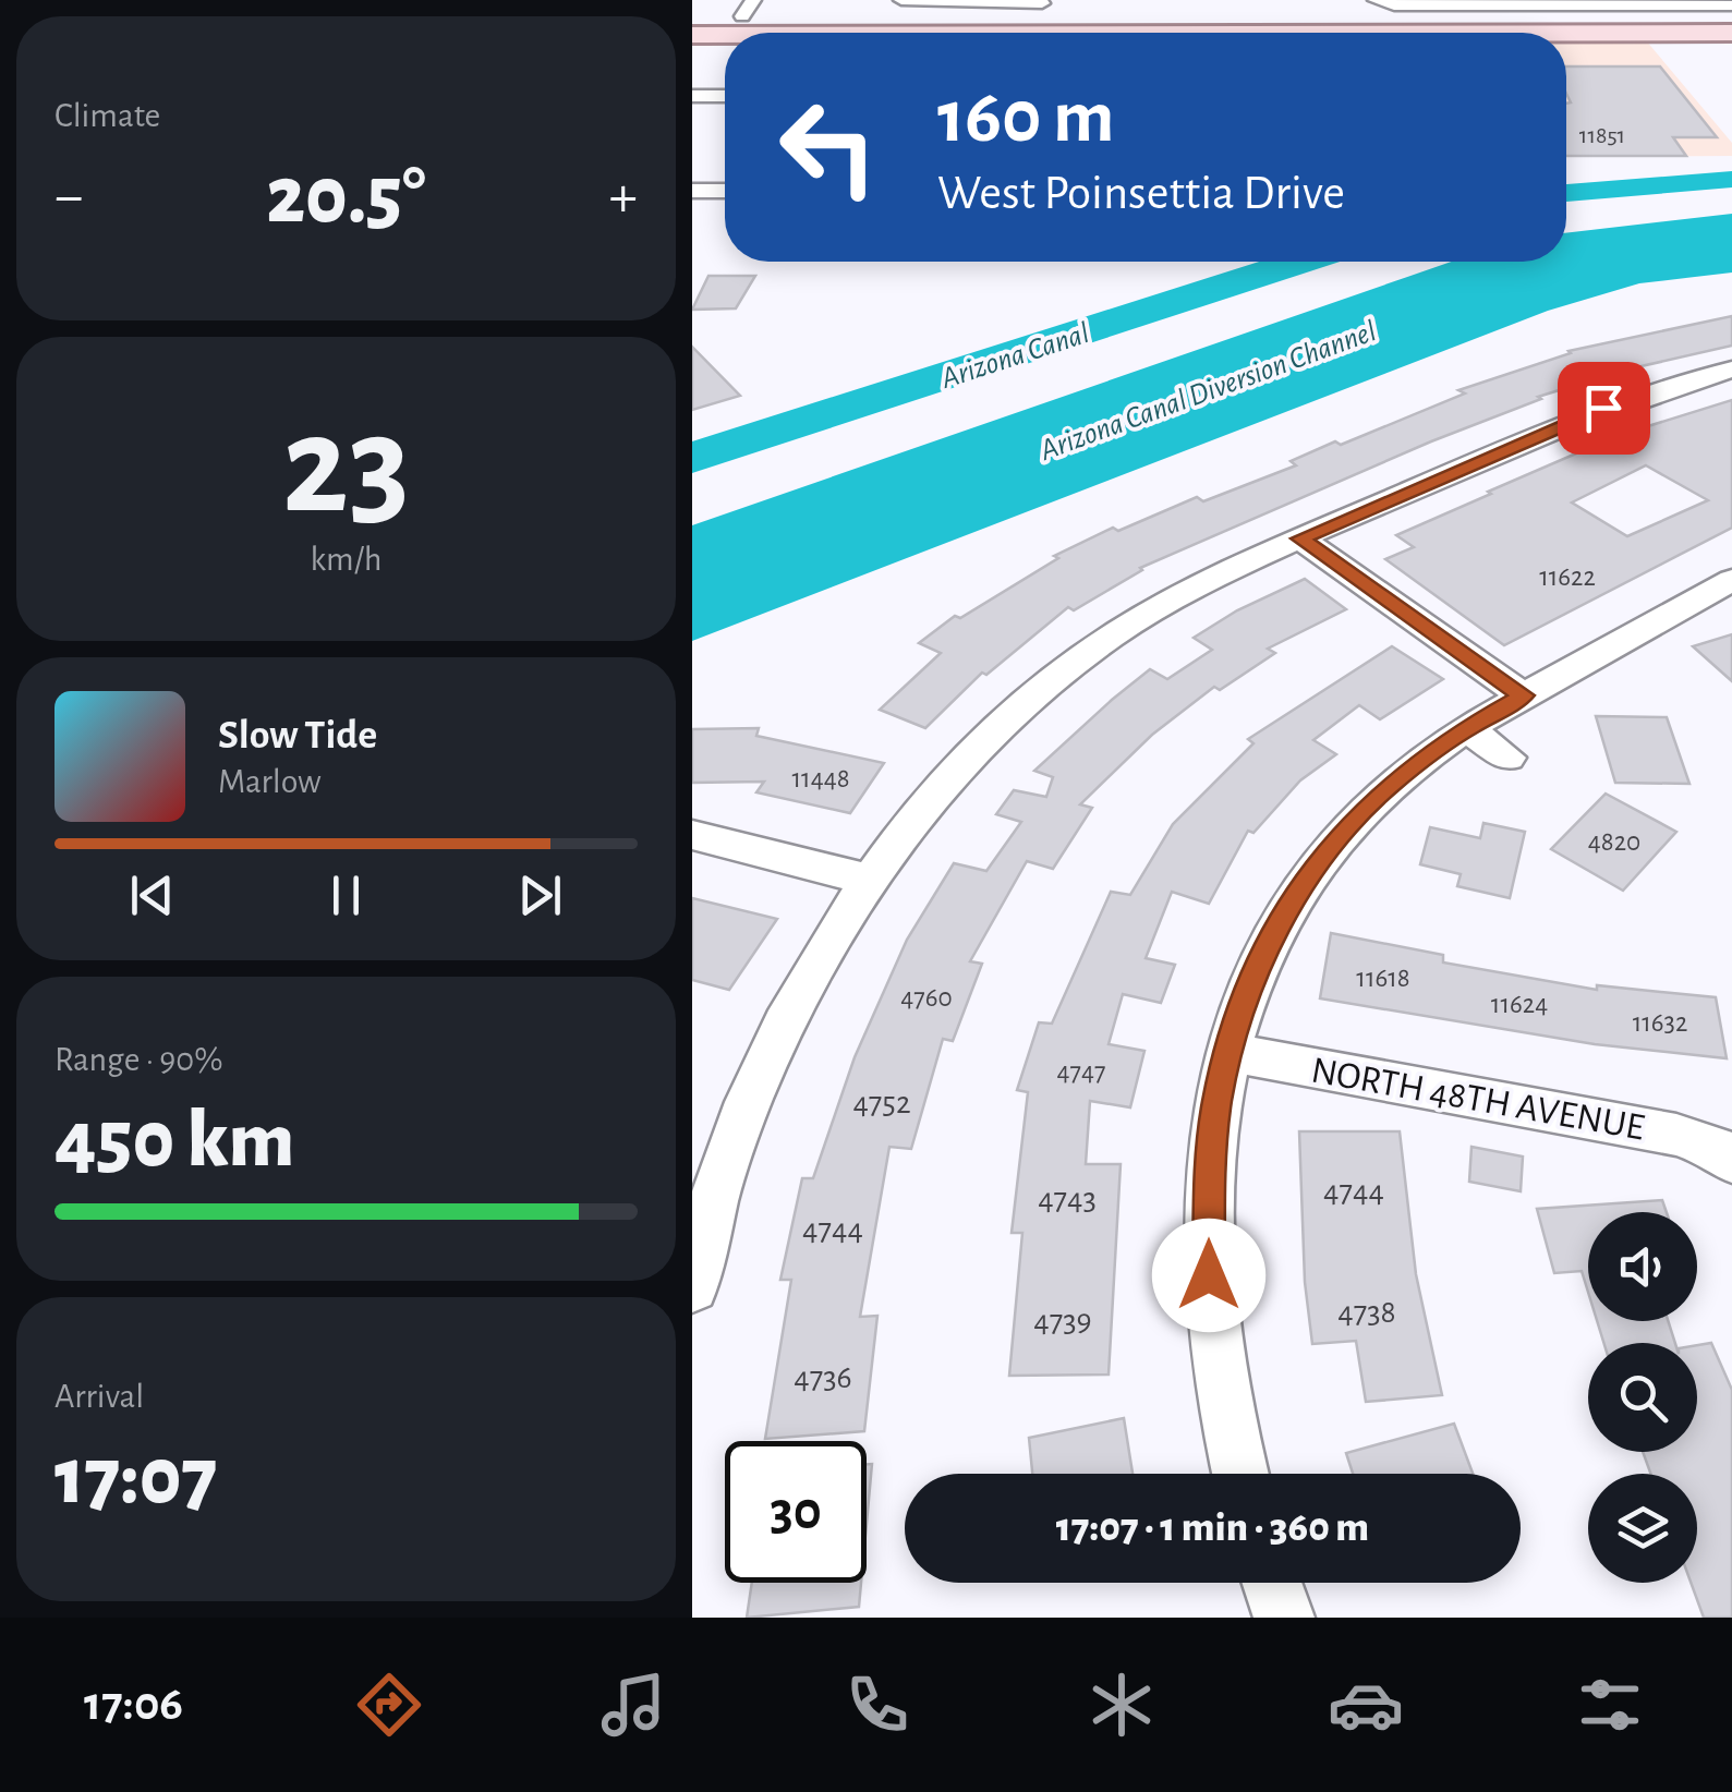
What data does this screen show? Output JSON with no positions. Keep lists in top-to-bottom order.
{
  "streets": {
    "street": ["NORTH 48TH AVENUE"]
  },
  "water": ["Arizona Canal", "Arizona Canal Diversion Channel"],
  "house_numbers": [
    "11851",
    "11622",
    "11448",
    "4820",
    "11618",
    "4760",
    "11624",
    "11632",
    "4747",
    "4752",
    "4744",
    "4743",
    "4744",
    "4738",
    "4739",
    "4736"
  ],
  "page": {
    "tile": [
      "Climate",
      ["23", "km/h"],
      ["Range · 90%", "450 km"],
      ["Arrival", "17:07"]
    ],
    "turn": ["160 m", "West Poinsettia Drive"],
    "heat": ["−", "20.5°", "+"],
    "song": ["Slow Tide", "Marlow"],
    "limit": "30",
    "trip": "17:07 · 1 min · 360 m",
    "tabs": "17:06"
  }
}
